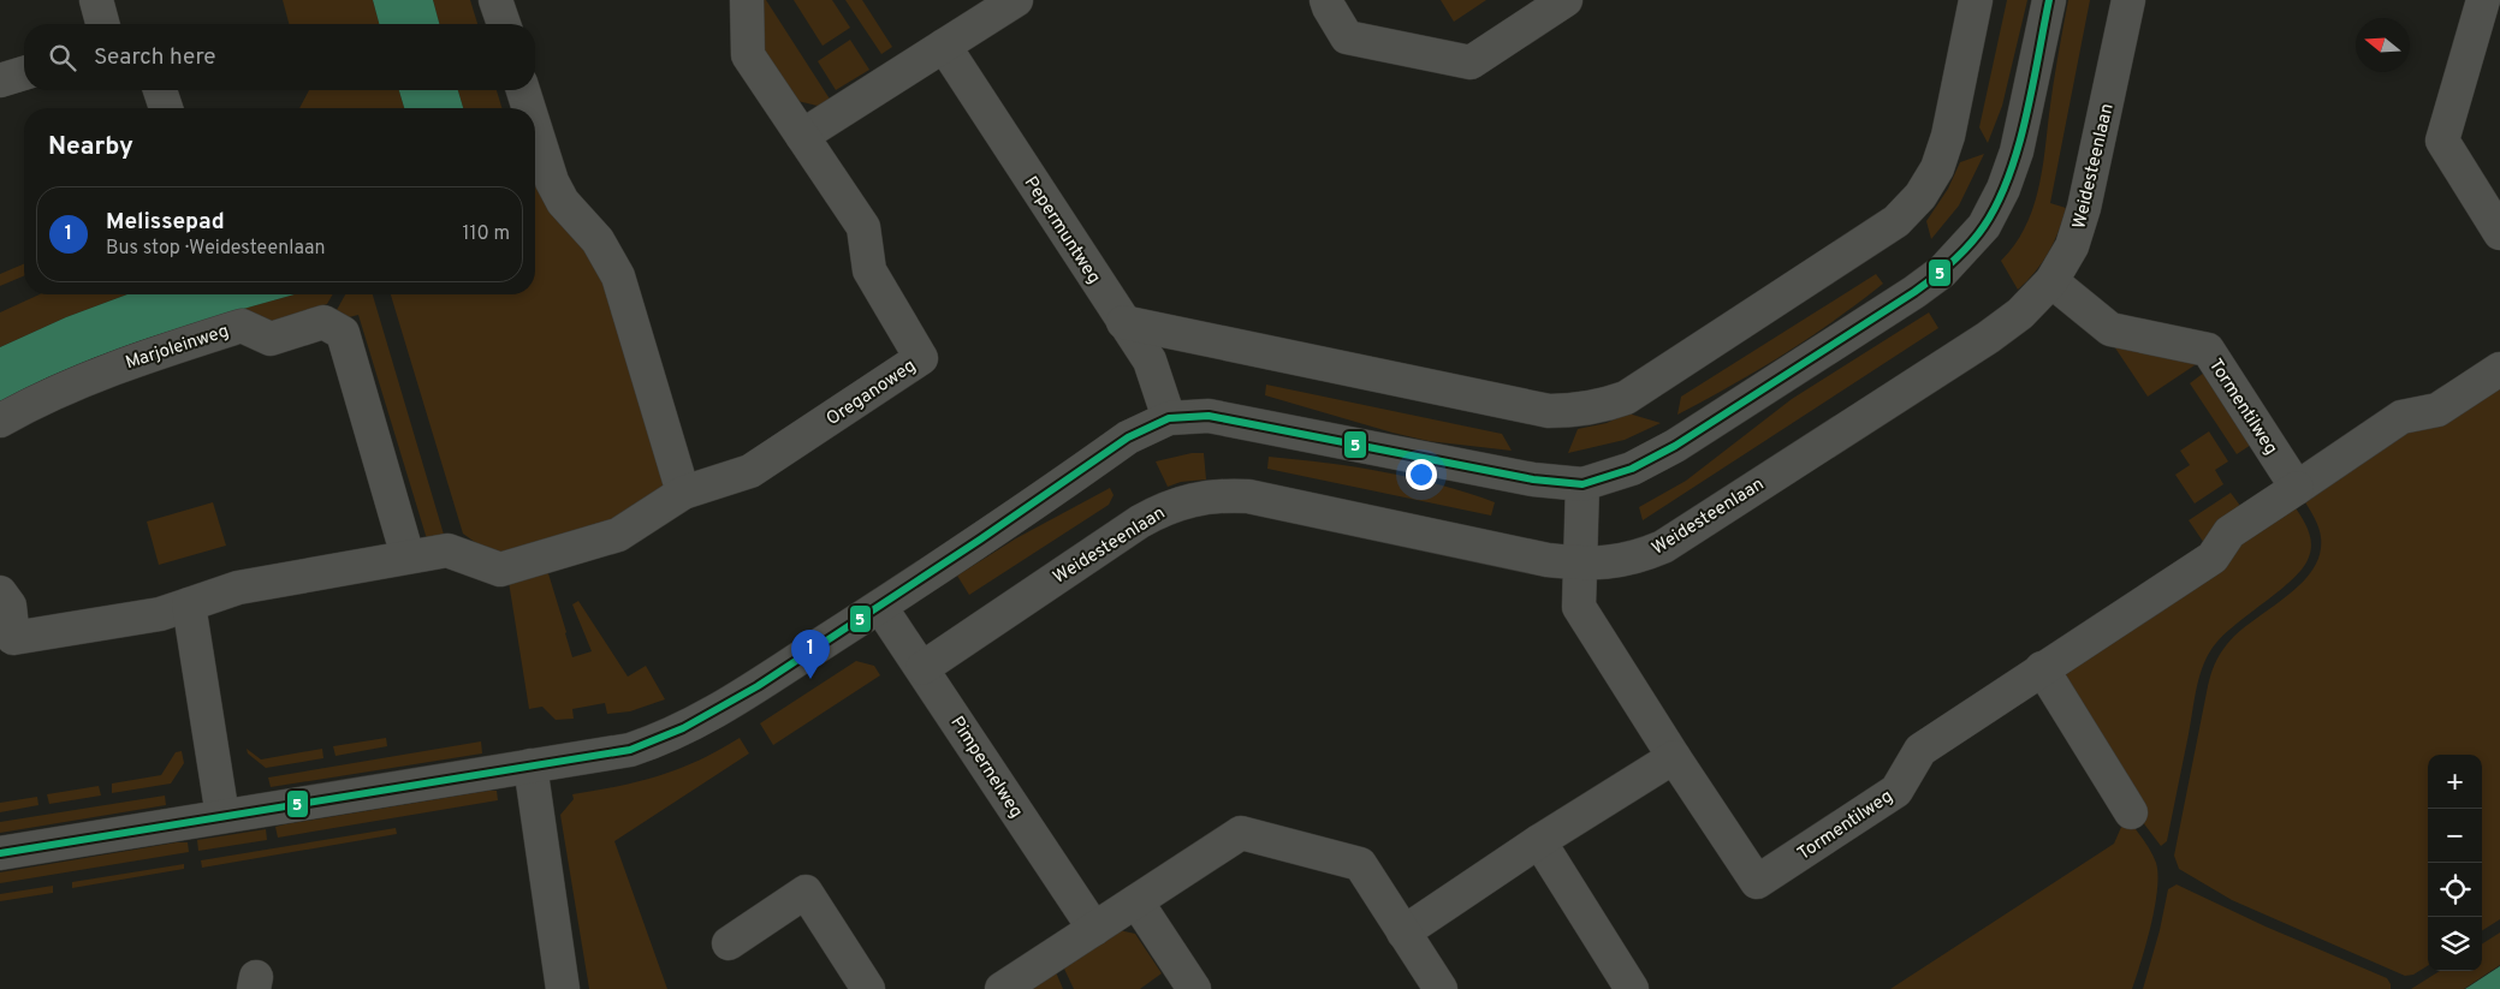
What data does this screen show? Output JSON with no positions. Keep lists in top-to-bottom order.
{
  "streets": {
    "street": [
      "Weidesteenlaan",
      "Pepermuntweg",
      "Marjoleinweg",
      "Oreganoweg",
      "Tormentilweg",
      "Pimpernelweg"
    ]
  },
  "crossings": [
    ["Weidesteenlaan", "Tormentilweg"],
    ["Weidesteenlaan", "Pimpernelweg"],
    ["Marjoleinweg", "Oreganoweg"]
  ],
  "lines": ["transit line 5"],
  "north": "left",
  "page": {
    "search": "Search here",
    "heading": "Nearby",
    "list": [
      {
        "mark": "1",
        "name": "Melissepad",
        "note": "Bus stop · Weidesteenlaan",
        "value": "110 m"
      }
    ],
    "pins": "1",
    "map_buttons": ["+", "−"]
  }
}
